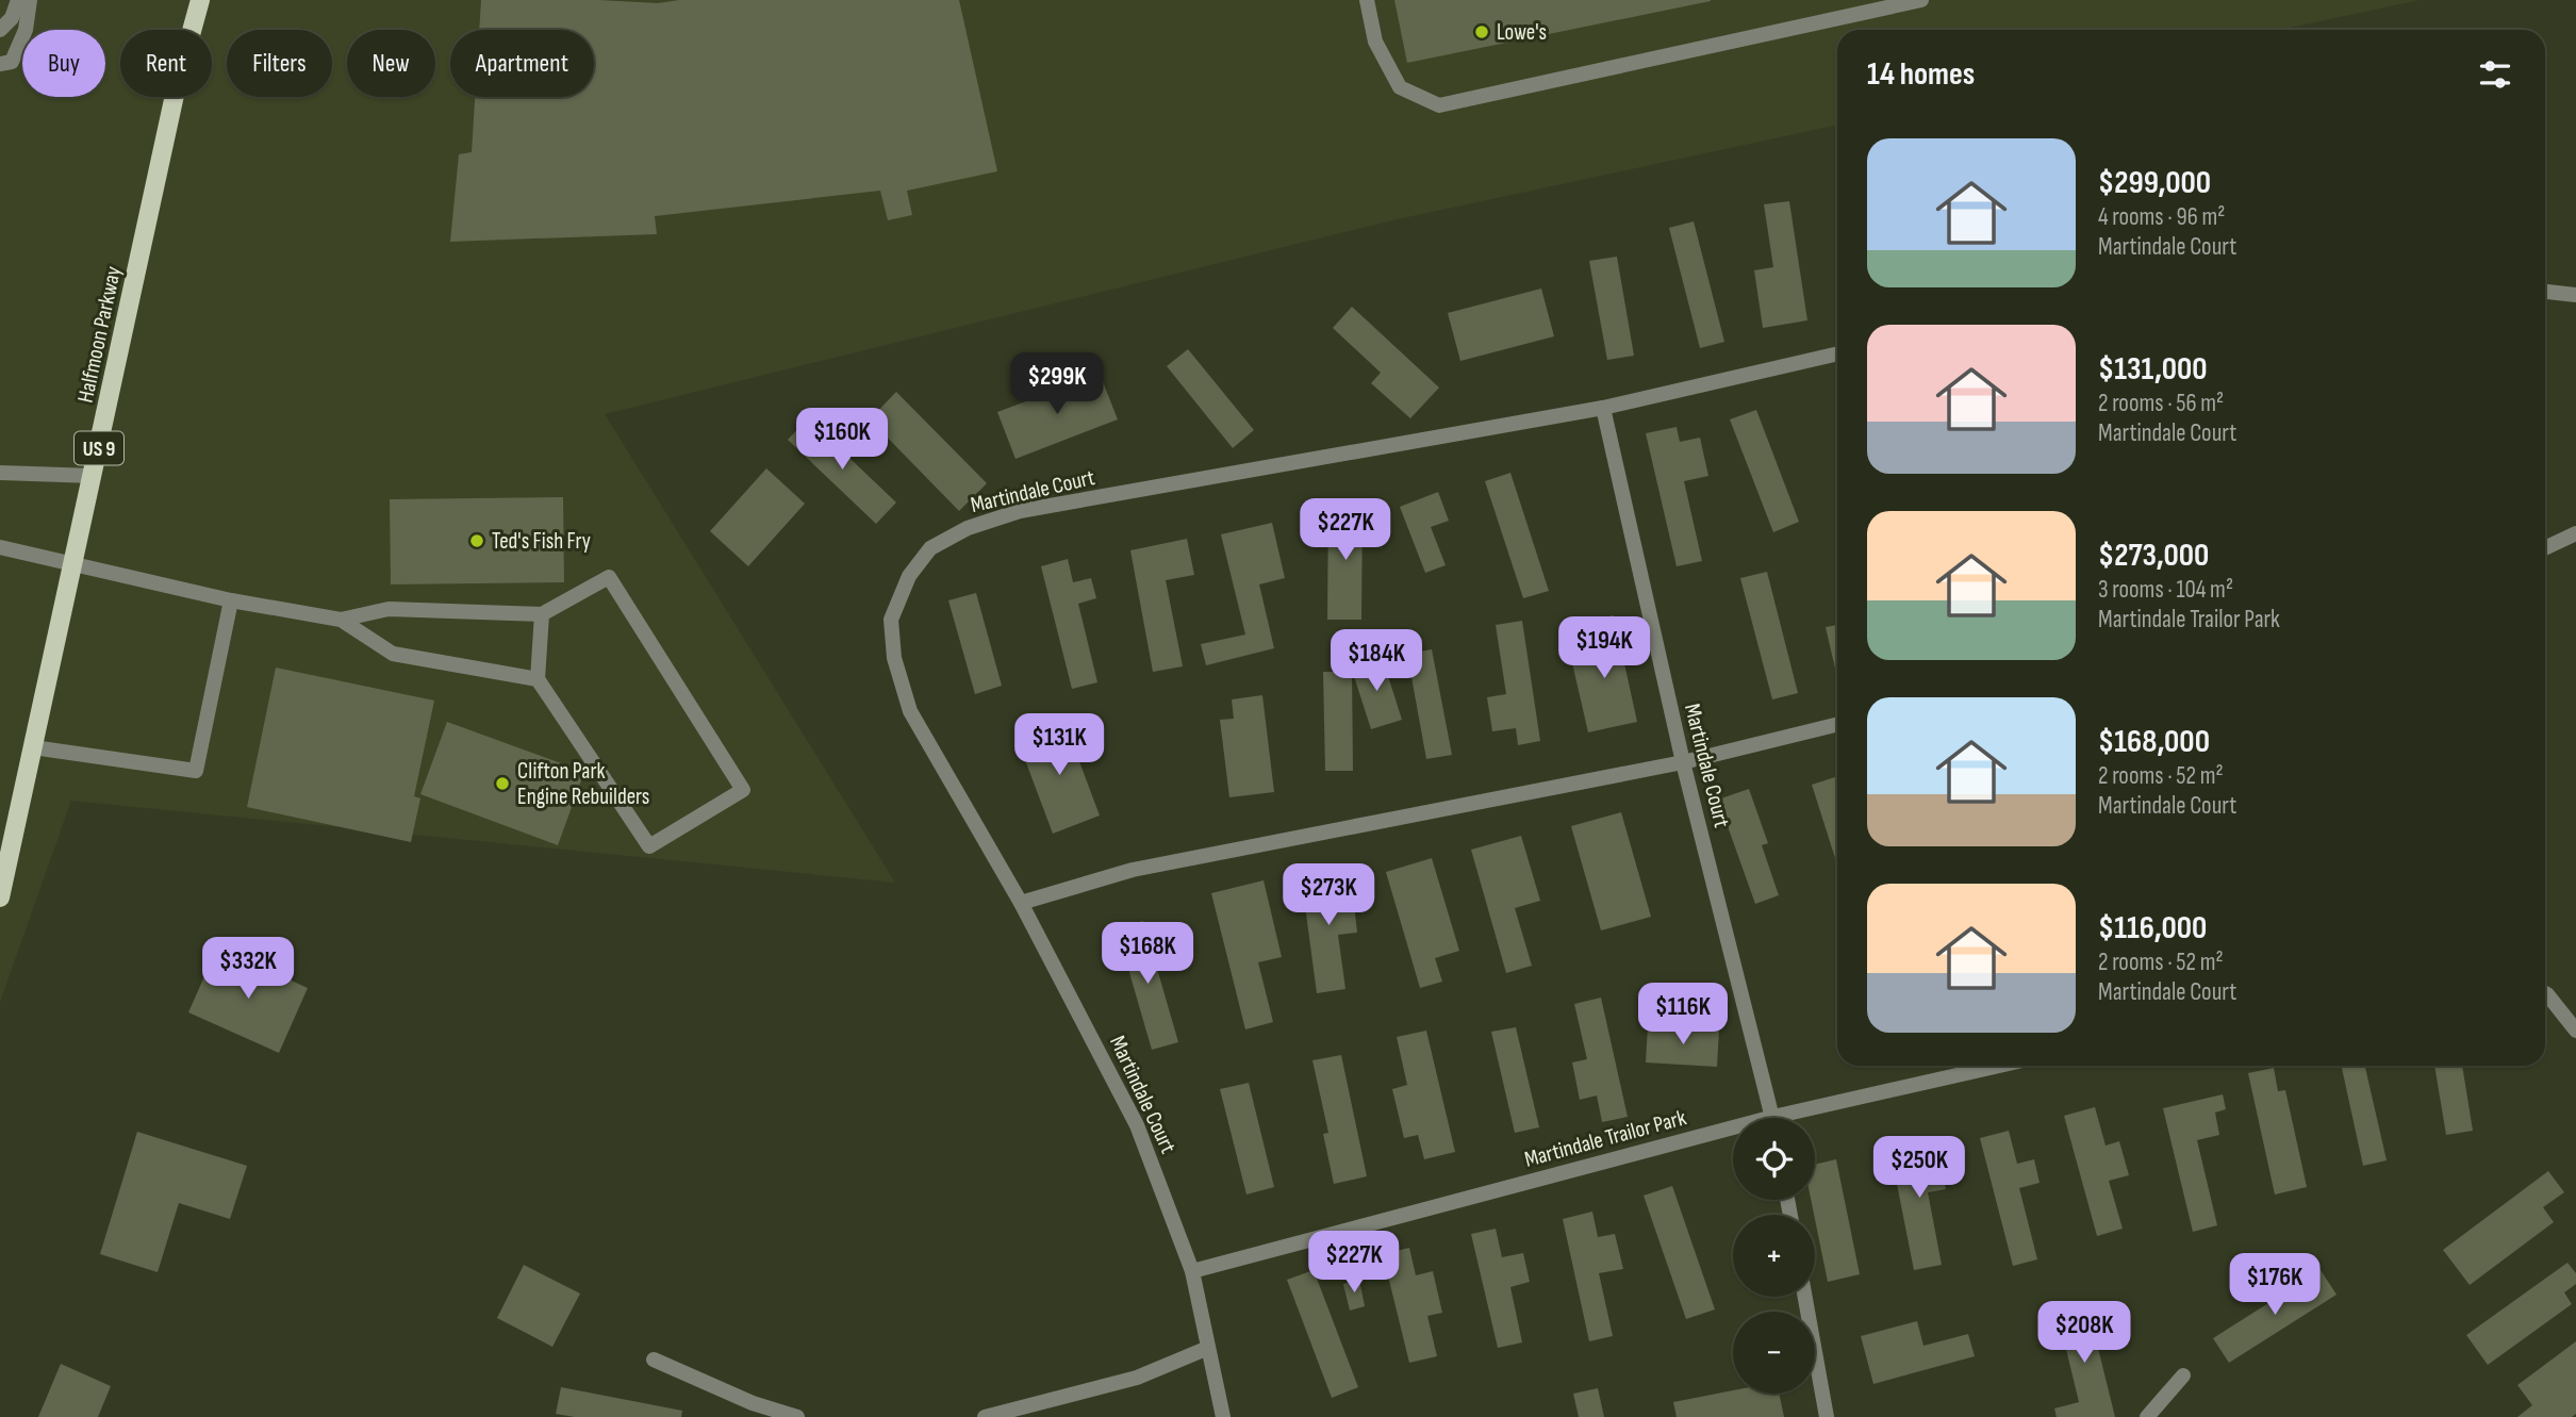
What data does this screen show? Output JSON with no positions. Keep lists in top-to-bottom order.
{
  "streets": {
    "main road": ["Halfmoon Parkway", "US 9"],
    "street": ["Martindale Court", "Martindale Trailor Park"]
  },
  "crossings": [
    ["Martindale Court", "Martindale Trailor Park"]
  ],
  "places": ["Lowe's", "Ted's Fish Fry", "Clifton Park Engine Rebuilders"],
  "page": {
    "chip": [
      "Buy",
      "Rent",
      "Filters",
      "New",
      "Apartment"
    ],
    "heading": "14 homes",
    "list": [
      {
        "name": "$299,000",
        "note": "4 rooms · 96 m² · Martindale Court"
      },
      {
        "name": "$131,000",
        "note": "2 rooms · 56 m² · Martindale Court"
      },
      {
        "name": "$273,000",
        "note": "3 rooms · 104 m² · Martindale Trailor Park"
      },
      {
        "name": "$168,000",
        "note": "2 rooms · 52 m² · Martindale Court"
      },
      {
        "name": "$116,000",
        "note": "2 rooms · 52 m² · Martindale Court"
      }
    ],
    "price": [
      "$299K",
      "$160K",
      "$227K",
      "$194K",
      "$184K",
      "$131K",
      "$273K",
      "$168K",
      "$332K",
      "$116K",
      "$250K",
      "$227K",
      "$176K",
      "$208K"
    ],
    "map_buttons": ["+", "−"]
  }
}
